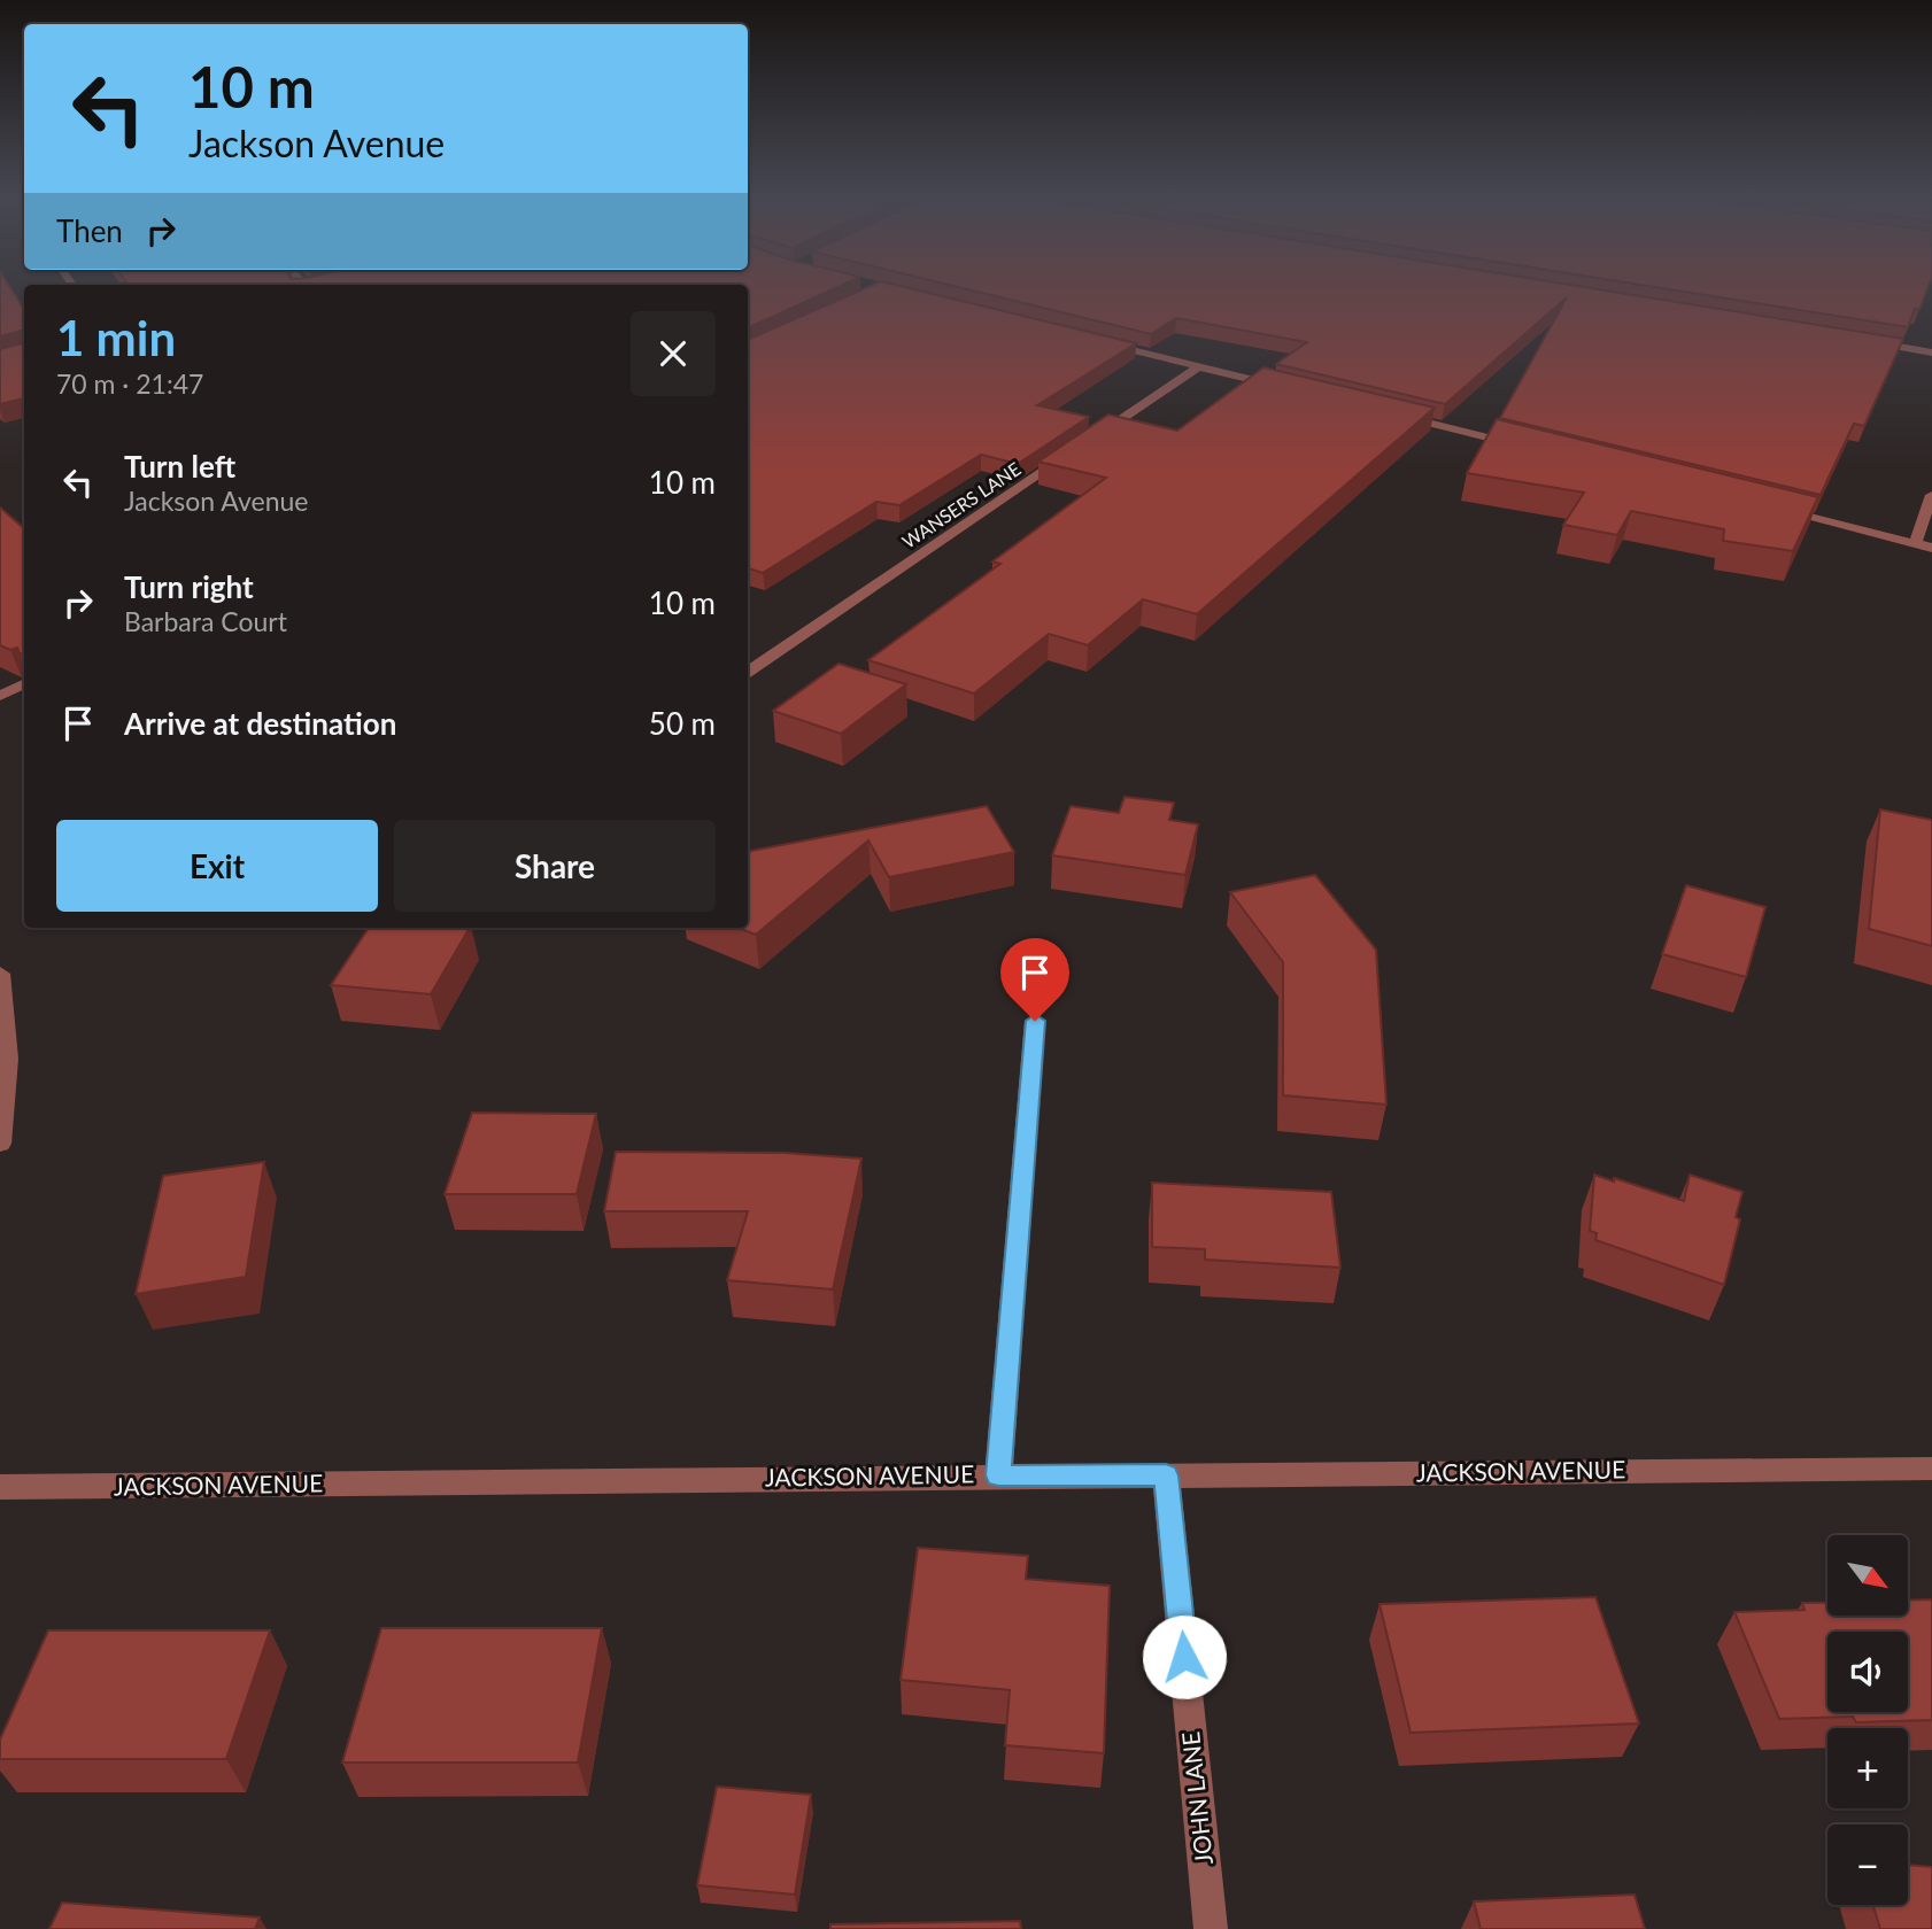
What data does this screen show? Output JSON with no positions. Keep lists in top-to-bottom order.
{
  "streets": {
    "street": ["WANSERS LANE", "JACKSON AVENUE", "JOHN LANE"]
  },
  "crossings": [
    ["JACKSON AVENUE", "JOHN LANE"]
  ],
  "north": "bottom right",
  "page": {
    "turn": ["10 m", "Jackson Avenue"],
    "then": "Then",
    "heading": ["1 min", "70 m · 21:47"],
    "list": [
      {
        "name": "Turn left",
        "note": "Jackson Avenue",
        "value": "10 m"
      },
      {
        "name": "Turn right",
        "note": "Barbara Court",
        "value": "10 m"
      },
      {
        "name": "Arrive at destination",
        "value": "50 m"
      }
    ],
    "buttons": ["Exit", "Share"],
    "map_buttons": ["+", "−"]
  }
}
